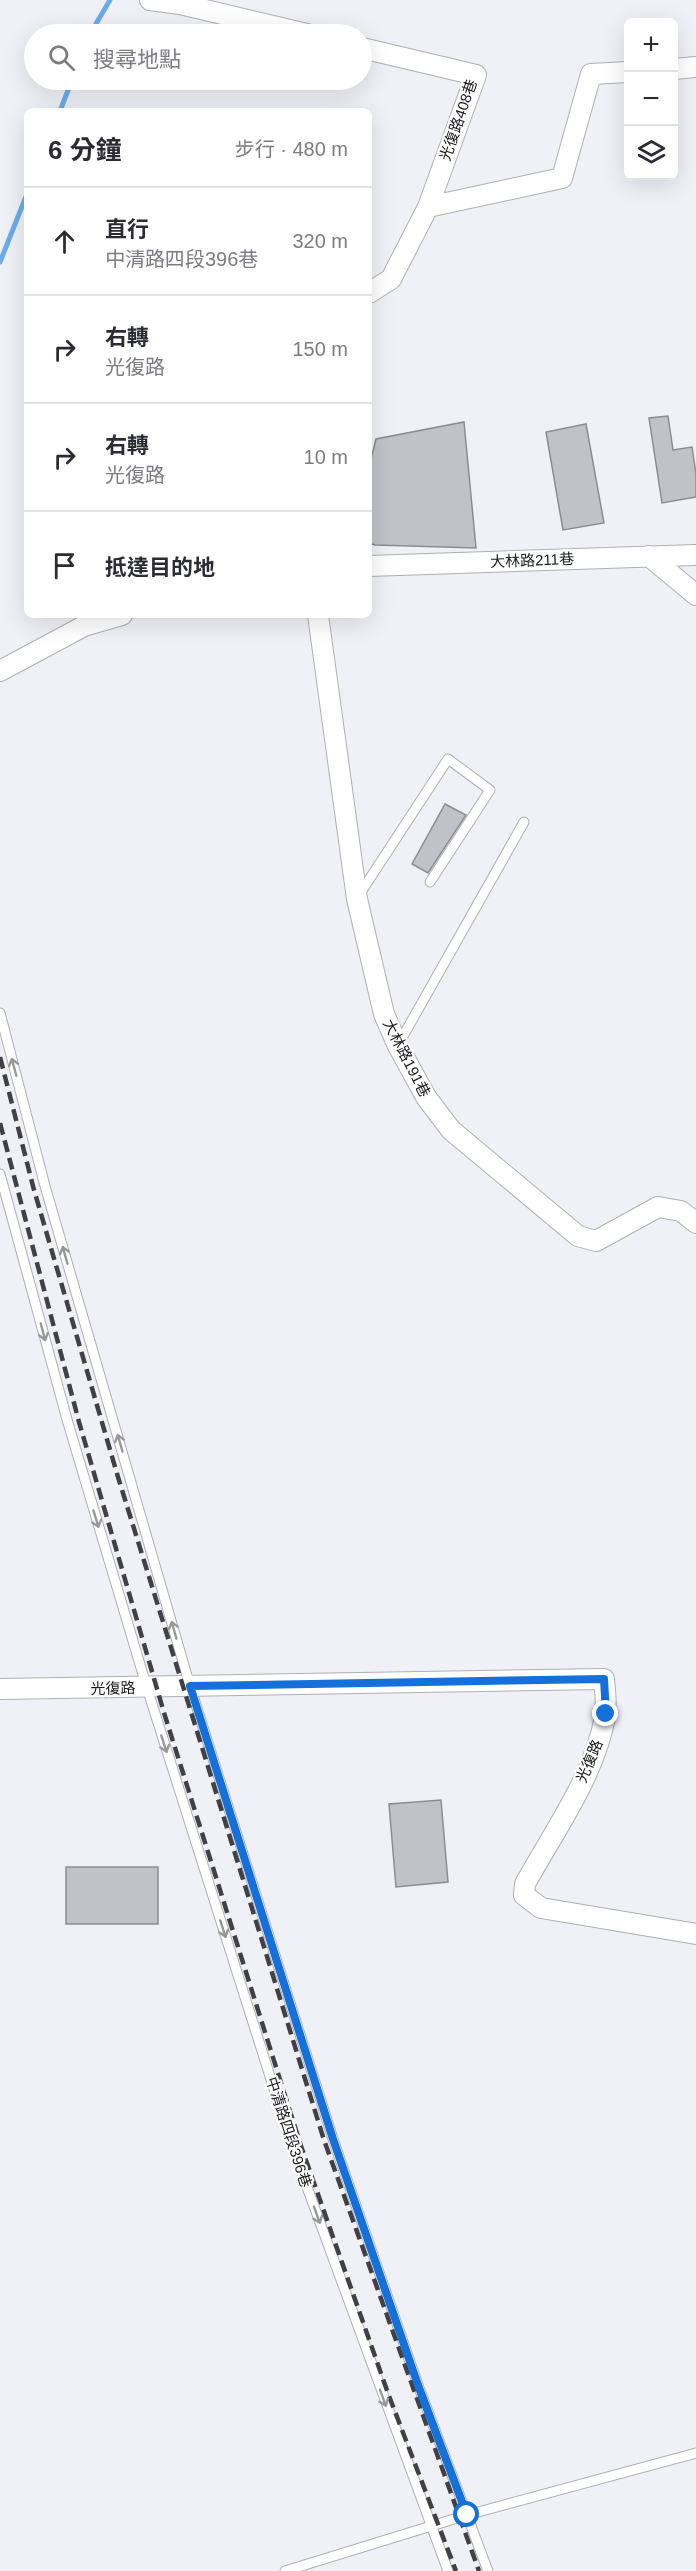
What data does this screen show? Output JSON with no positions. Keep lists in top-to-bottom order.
{
  "streets": {
    "street": [
      "光復路408巷",
      "大林路211巷",
      "大林路191巷",
      "光復路"
    ],
    "lane": ["中清路四段396巷"]
  },
  "crossings": [
    ["光復路", "中清路四段396巷"]
  ],
  "page": {
    "map_buttons": ["+", "−"],
    "search": "搜尋地點",
    "heading": ["6 分鐘", "步行 · 480 m"],
    "list": [
      ["直行", "中清路四段396巷", "320 m"],
      ["右轉", "光復路", "150 m"],
      ["右轉", "光復路", "10 m"],
      "抵達目的地"
    ]
  }
}
